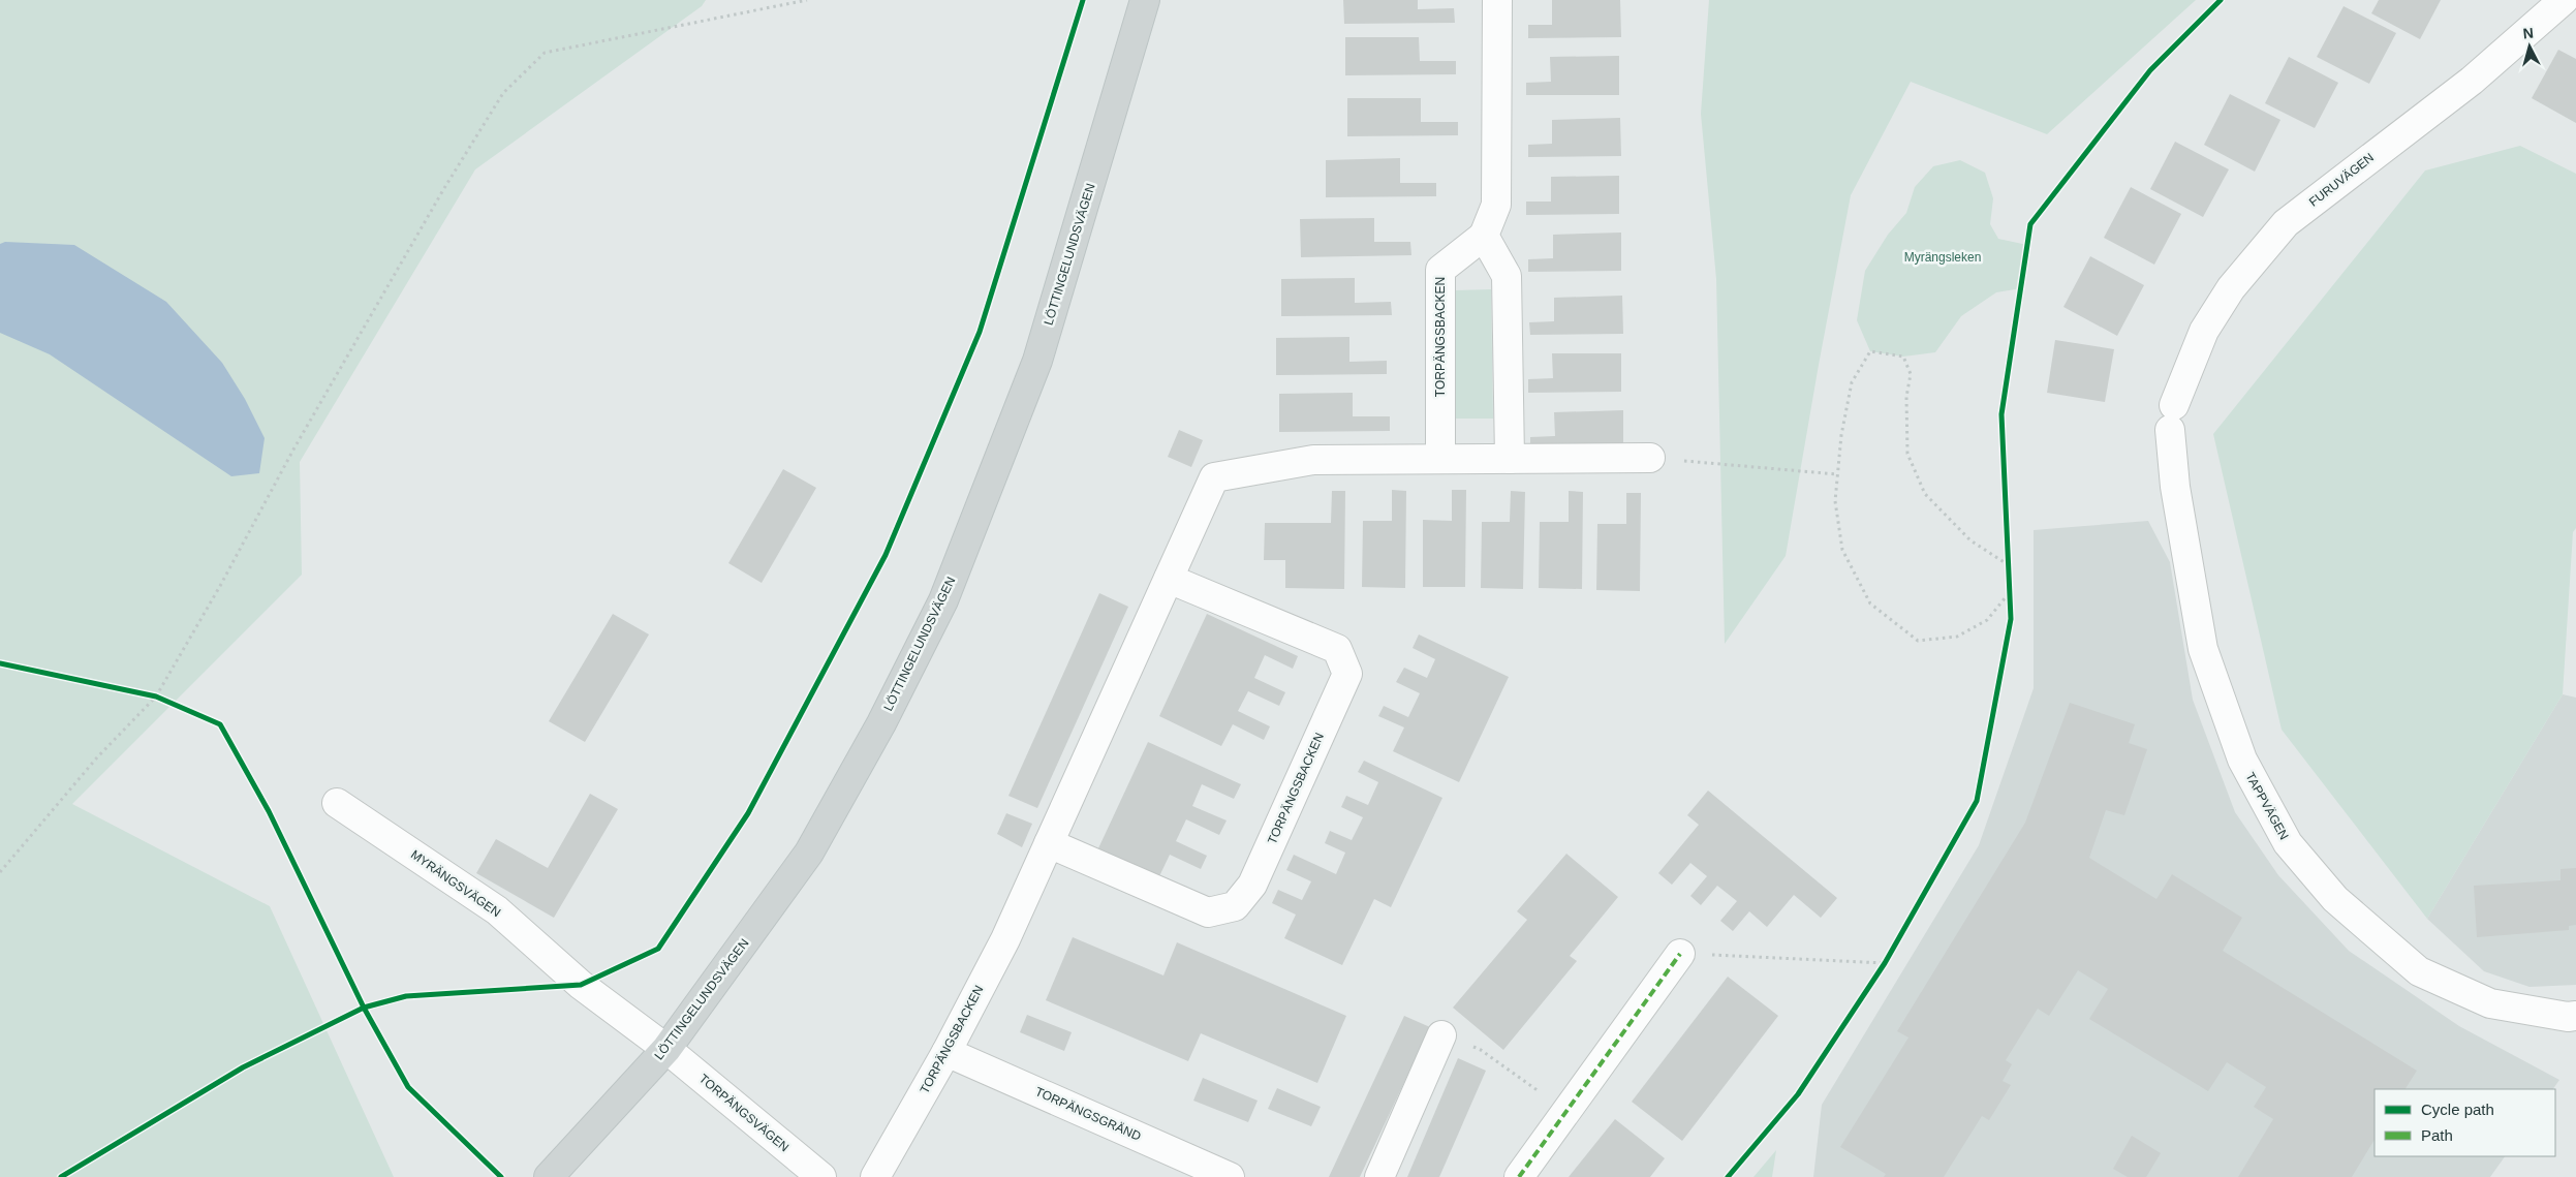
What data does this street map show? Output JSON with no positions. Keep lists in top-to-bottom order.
{
  "streets": {
    "main road": ["LÖTTINGELUNDSVÄGEN"],
    "street": [
      "FURUVÄGEN",
      "TORPÄNGSBACKEN",
      "TAPPVÄGEN",
      "MYRÄNGSVÄGEN",
      "TORPÄNGSVÄGEN",
      "TORPÄNGSGRÄND"
    ]
  },
  "crossings": [
    ["FURUVÄGEN", "TAPPVÄGEN"],
    ["LÖTTINGELUNDSVÄGEN", "MYRÄNGSVÄGEN"],
    ["LÖTTINGELUNDSVÄGEN", "TORPÄNGSVÄGEN"],
    ["TORPÄNGSBACKEN", "TORPÄNGSGRÄND"],
    ["MYRÄNGSVÄGEN", "TORPÄNGSVÄGEN"]
  ],
  "parks": ["Myrängsleken"],
  "legend": ["Cycle path", "Path"],
  "north": "top"
}
